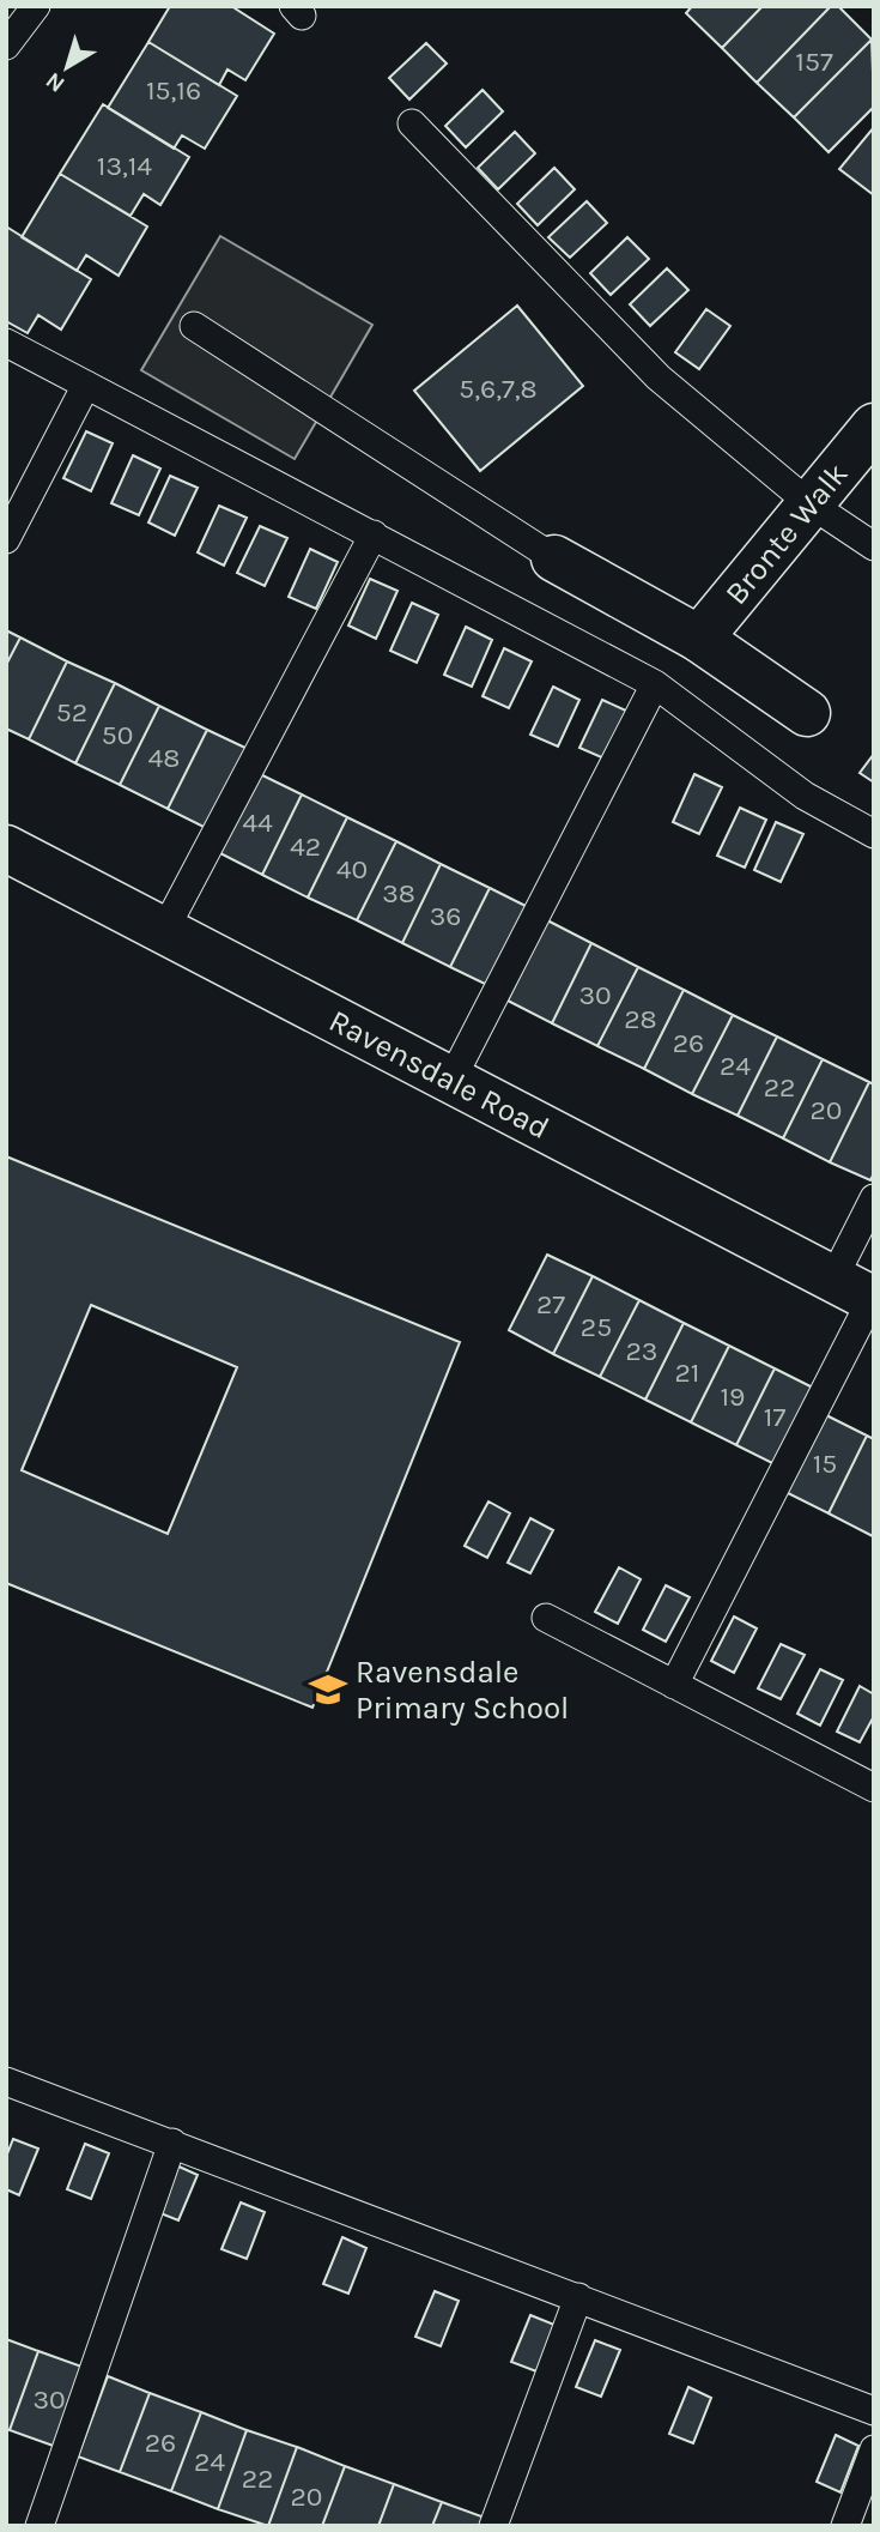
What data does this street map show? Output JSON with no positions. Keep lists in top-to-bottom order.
{
  "streets": {
    "street": ["Bronte Walk", "Ravensdale Road"]
  },
  "places": {
    "school or university": ["Ravensdale Primary School"]
  },
  "house_numbers": [
    "157",
    "15,16",
    "13,14",
    "5,6,7,8",
    "52",
    "50",
    "48",
    "44",
    "42",
    "40",
    "38",
    "36",
    "30",
    "28",
    "26",
    "24",
    "22",
    "20",
    "27",
    "25",
    "23",
    "21",
    "19",
    "17",
    "15",
    "30",
    "26",
    "24",
    "22",
    "20"
  ],
  "north": "bottom left"
}
